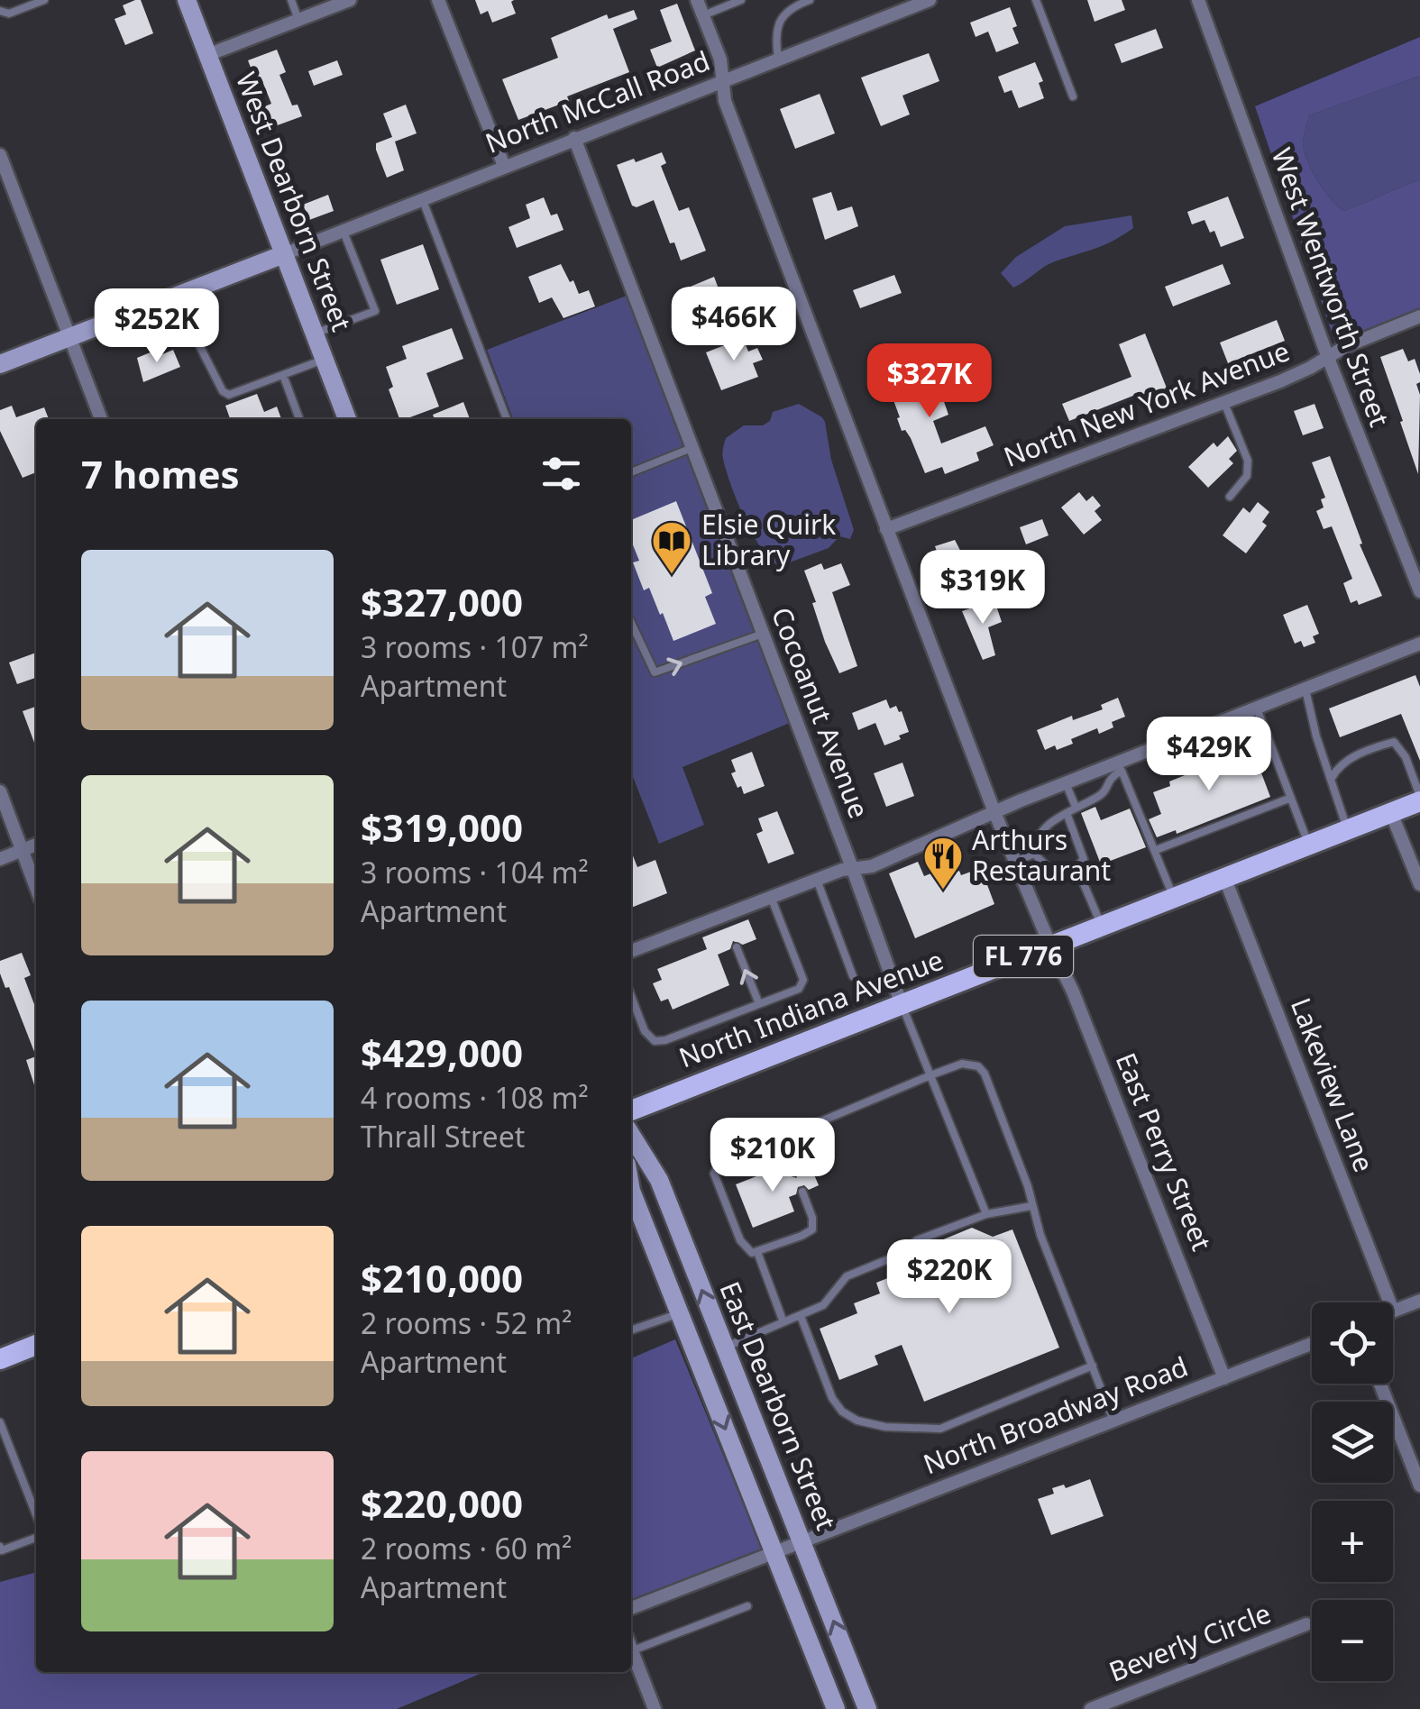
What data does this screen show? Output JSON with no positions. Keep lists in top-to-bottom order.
{
  "streets": {
    "main road": [
      "West Dearborn Street",
      "FL 776",
      "North Indiana Avenue",
      "East Dearborn Street"
    ],
    "street": [
      "North McCall Road",
      "West Wentworth Street",
      "North New York Avenue",
      "Cocoanut Avenue",
      "Lakeview Lane",
      "East Perry Street",
      "North Broadway Road",
      "Beverly Circle"
    ]
  },
  "crossings": [
    ["North McCall Road", "West Dearborn Street"],
    ["North McCall Road", "Cocoanut Avenue"],
    ["North McCall Road", "East Perry Street"],
    ["West Wentworth Street", "North New York Avenue"],
    ["North New York Avenue", "East Perry Street"],
    ["Cocoanut Avenue", "North Indiana Avenue"],
    ["North Indiana Avenue", "Lakeview Lane"],
    ["North Indiana Avenue", "East Perry Street"],
    ["East Perry Street", "North Broadway Road"],
    ["East Dearborn Street", "North Broadway Road"]
  ],
  "places": {
    "library": ["Elsie Quirk Library"],
    "restaurant": ["Arthurs Restaurant"]
  },
  "page": {
    "price": [
      "$466K",
      "$252K",
      "$327K",
      "$319K",
      "$429K",
      "$210K",
      "$220K"
    ],
    "heading": "7 homes",
    "list": [
      {
        "name": "$327,000",
        "note": "3 rooms · 107 m² · Apartment"
      },
      {
        "name": "$319,000",
        "note": "3 rooms · 104 m² · Apartment"
      },
      {
        "name": "$429,000",
        "note": "4 rooms · 108 m² · Thrall Street"
      },
      {
        "name": "$210,000",
        "note": "2 rooms · 52 m² · Apartment"
      },
      {
        "name": "$220,000",
        "note": "2 rooms · 60 m² · Apartment"
      }
    ],
    "map_buttons": ["+", "−"]
  }
}
